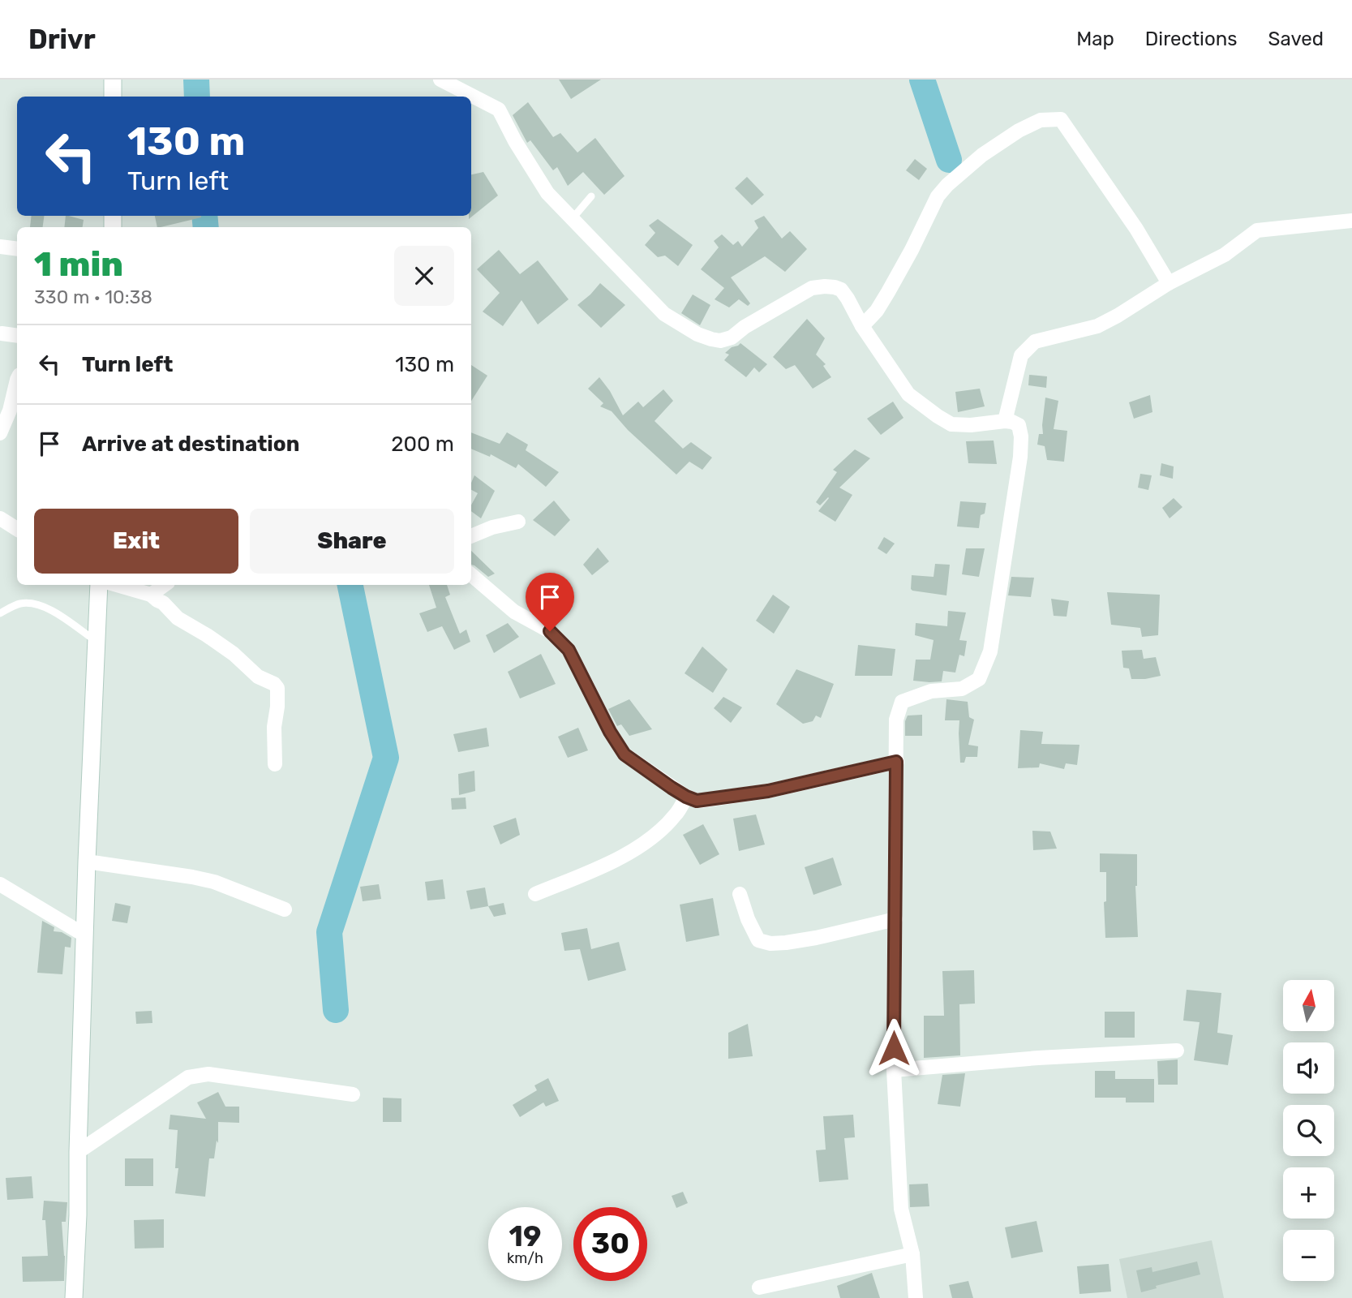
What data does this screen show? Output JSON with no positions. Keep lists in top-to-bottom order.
{
  "north": "top",
  "page": {
    "header": "Drivr",
    "nav": ["Map", "Directions", "Saved"],
    "turn": ["130 m", "Turn left"],
    "heading": ["1 min", "330 m · 10:38"],
    "list": [
      {
        "name": "Turn left",
        "value": "130 m"
      },
      {
        "name": "Arrive at destination",
        "value": "200 m"
      }
    ],
    "buttons": ["Exit", "Share"],
    "map_buttons": ["+", "−"],
    "speed": "19 km/h",
    "limit": "30"
  }
}
